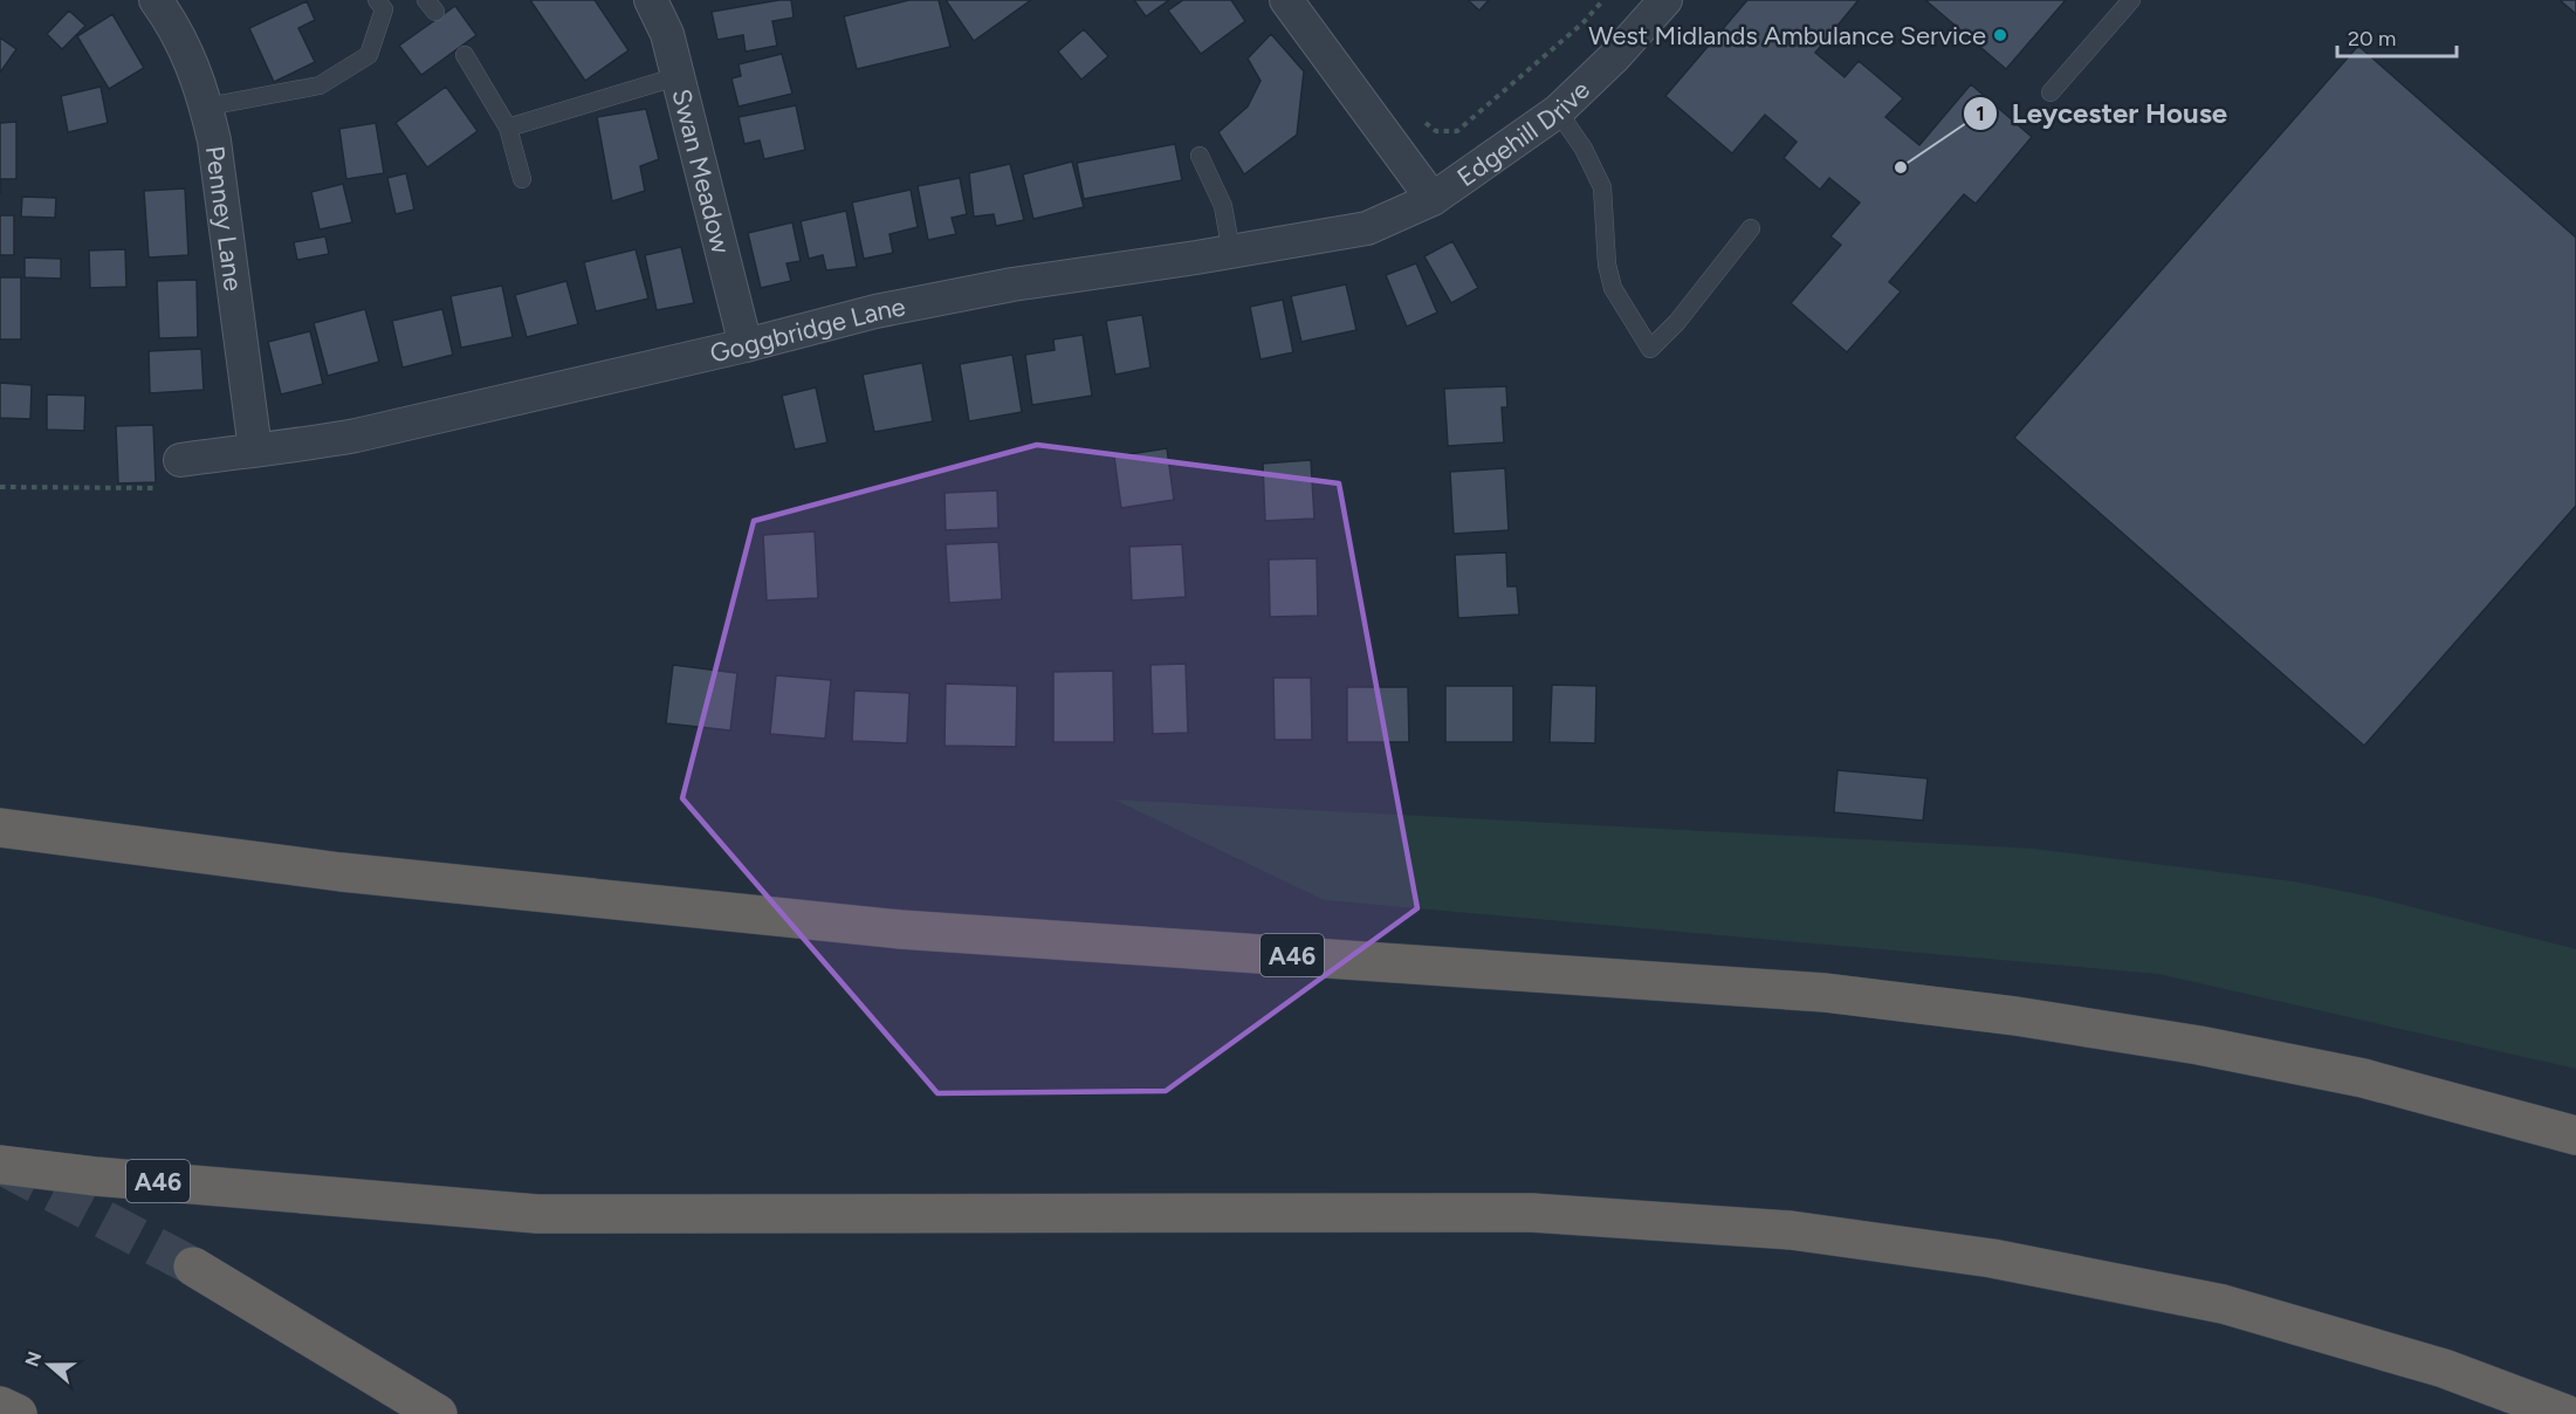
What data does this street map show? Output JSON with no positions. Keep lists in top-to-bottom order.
{
  "streets": {
    "highway": ["A46"],
    "street": [
      "Edgehill Drive",
      "Swan Meadow",
      "Penney Lane",
      "Goggbridge Lane"
    ]
  },
  "crossings": [
    ["Edgehill Drive", "Goggbridge Lane"],
    ["Swan Meadow", "Goggbridge Lane"],
    ["Penney Lane", "Goggbridge Lane"]
  ],
  "places": ["West Midlands Ambulance Service", "Leycester House"],
  "scale_bar": "20 m",
  "north": "left"
}
